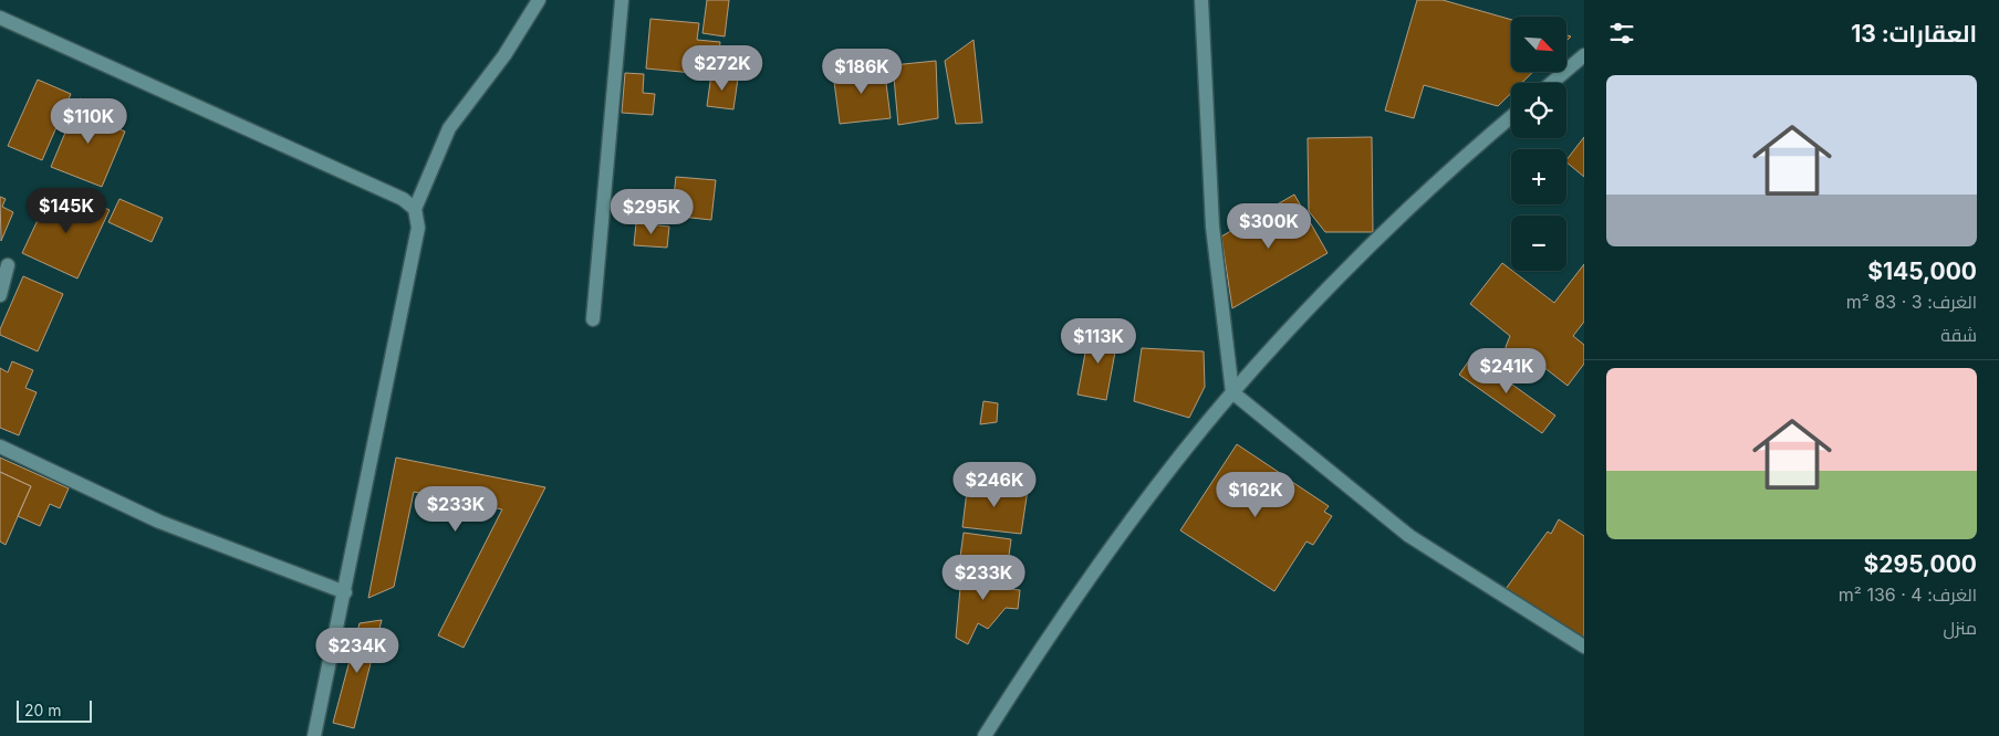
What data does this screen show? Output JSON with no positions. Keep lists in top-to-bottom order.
{
  "scale_bar": "20 m",
  "north": "bottom right",
  "page": {
    "heading": "العقارات: 13",
    "map_buttons": ["+", "−"],
    "price": [
      "$272K",
      "$186K",
      "$110K",
      "$145K",
      "$295K",
      "$300K",
      "$113K",
      "$241K",
      "$246K",
      "$162K",
      "$233K",
      "$233K",
      "$234K"
    ],
    "list": [
      {
        "name": "$145,000",
        "note": "الغرف: 3 · 83 m² · شقة"
      },
      {
        "name": "$295,000",
        "note": "الغرف: 4 · 136 m² · منزل"
      }
    ],
    "scale": "20 m"
  }
}
